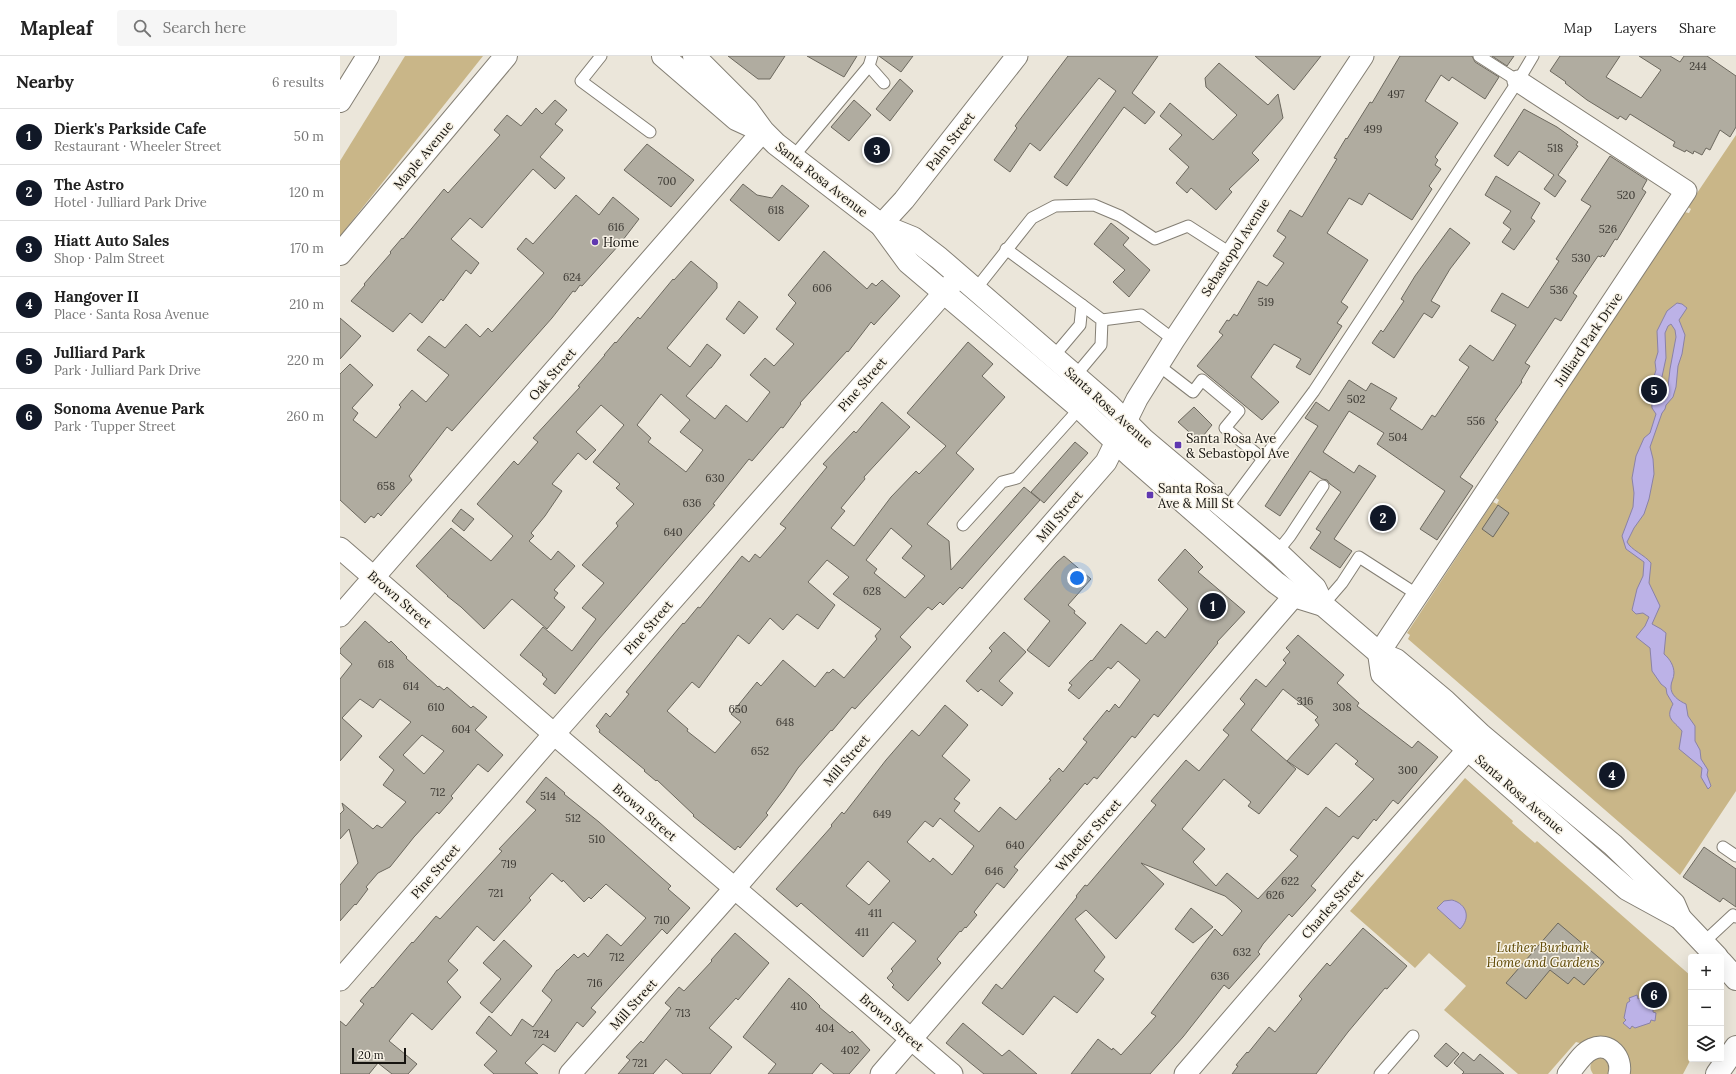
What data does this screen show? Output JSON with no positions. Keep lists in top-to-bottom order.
{
  "streets": {
    "main road": ["Maple Avenue", "Santa Rosa Avenue"],
    "street": [
      "Palm Street",
      "Sebastopol Avenue",
      "Julliard Park Drive",
      "Oak Street",
      "Pine Street",
      "Mill Street",
      "Brown Street",
      "Wheeler Street",
      "Charles Street"
    ]
  },
  "crossings": [
    ["Palm Street", "Santa Rosa Avenue"],
    ["Santa Rosa Avenue", "Sebastopol Avenue"],
    ["Santa Rosa Avenue", "Julliard Park Drive"],
    ["Santa Rosa Avenue", "Oak Street"],
    ["Santa Rosa Avenue", "Pine Street"],
    ["Santa Rosa Avenue", "Mill Street"],
    ["Santa Rosa Avenue", "Wheeler Street"],
    ["Santa Rosa Avenue", "Charles Street"],
    ["Sebastopol Avenue", "Mill Street"],
    ["Oak Street", "Brown Street"],
    ["Pine Street", "Brown Street"],
    ["Mill Street", "Brown Street"],
    ["Brown Street", "Wheeler Street"]
  ],
  "parks": ["Luther Burbank Home and Gardens"],
  "places": {
    "other": ["Home"],
    "transit": ["Santa Rosa Ave & Sebastopol Ave", "Santa Rosa Ave & Mill St"]
  },
  "house_numbers": [
    "244",
    "497",
    "499",
    "518",
    "700",
    "520",
    "618",
    "616",
    "526",
    "530",
    "624",
    "606",
    "536",
    "519",
    "502",
    "556",
    "504",
    "630",
    "658",
    "636",
    "640",
    "628",
    "618",
    "614",
    "316",
    "610",
    "308",
    "650",
    "648",
    "604",
    "652",
    "300",
    "712",
    "514",
    "649",
    "512",
    "510",
    "640",
    "719",
    "646",
    "622",
    "721",
    "626",
    "411",
    "710",
    "411",
    "632",
    "712",
    "636",
    "716",
    "410",
    "713",
    "404",
    "724",
    "402",
    "721"
  ],
  "scale_bar": "20 m",
  "page": {
    "header": "Mapleaf",
    "search": "Search here",
    "nav": ["Map", "Layers", "Share"],
    "heading": ["Nearby", "6 results"],
    "list": [
      {
        "mark": "1",
        "name": "Dierk's Parkside Cafe",
        "note": "Restaurant · Wheeler Street",
        "value": "50 m"
      },
      {
        "mark": "2",
        "name": "The Astro",
        "note": "Hotel · Julliard Park Drive",
        "value": "120 m"
      },
      {
        "mark": "3",
        "name": "Hiatt Auto Sales",
        "note": "Shop · Palm Street",
        "value": "170 m"
      },
      {
        "mark": "4",
        "name": "Hangover II",
        "note": "Place · Santa Rosa Avenue",
        "value": "210 m"
      },
      {
        "mark": "5",
        "name": "Julliard Park",
        "note": "Park · Julliard Park Drive",
        "value": "220 m"
      },
      {
        "mark": "6",
        "name": "Sonoma Avenue Park",
        "note": "Park · Tupper Street",
        "value": "260 m"
      }
    ],
    "pins": [
      "3",
      "5",
      "2",
      "1",
      "4",
      "6"
    ],
    "map_buttons": ["+", "−"],
    "scale": "20 m"
  }
}
